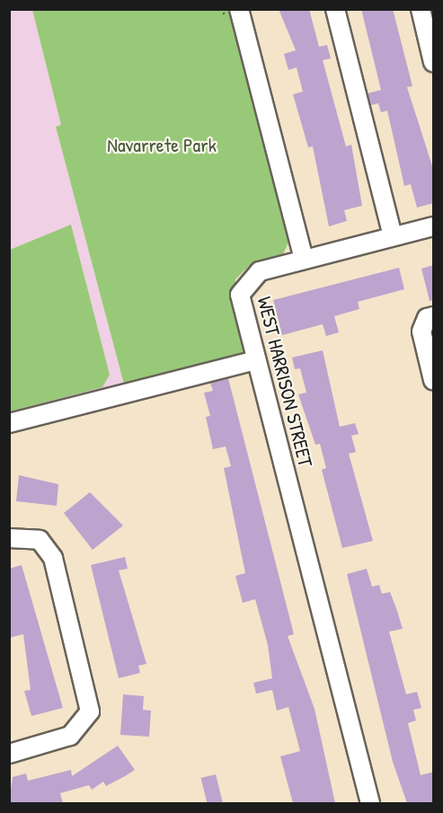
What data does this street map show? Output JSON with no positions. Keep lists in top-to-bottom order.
{
  "streets": {
    "street": ["WEST HARRISON STREET"]
  },
  "parks": ["Navarrete Park"]
}
